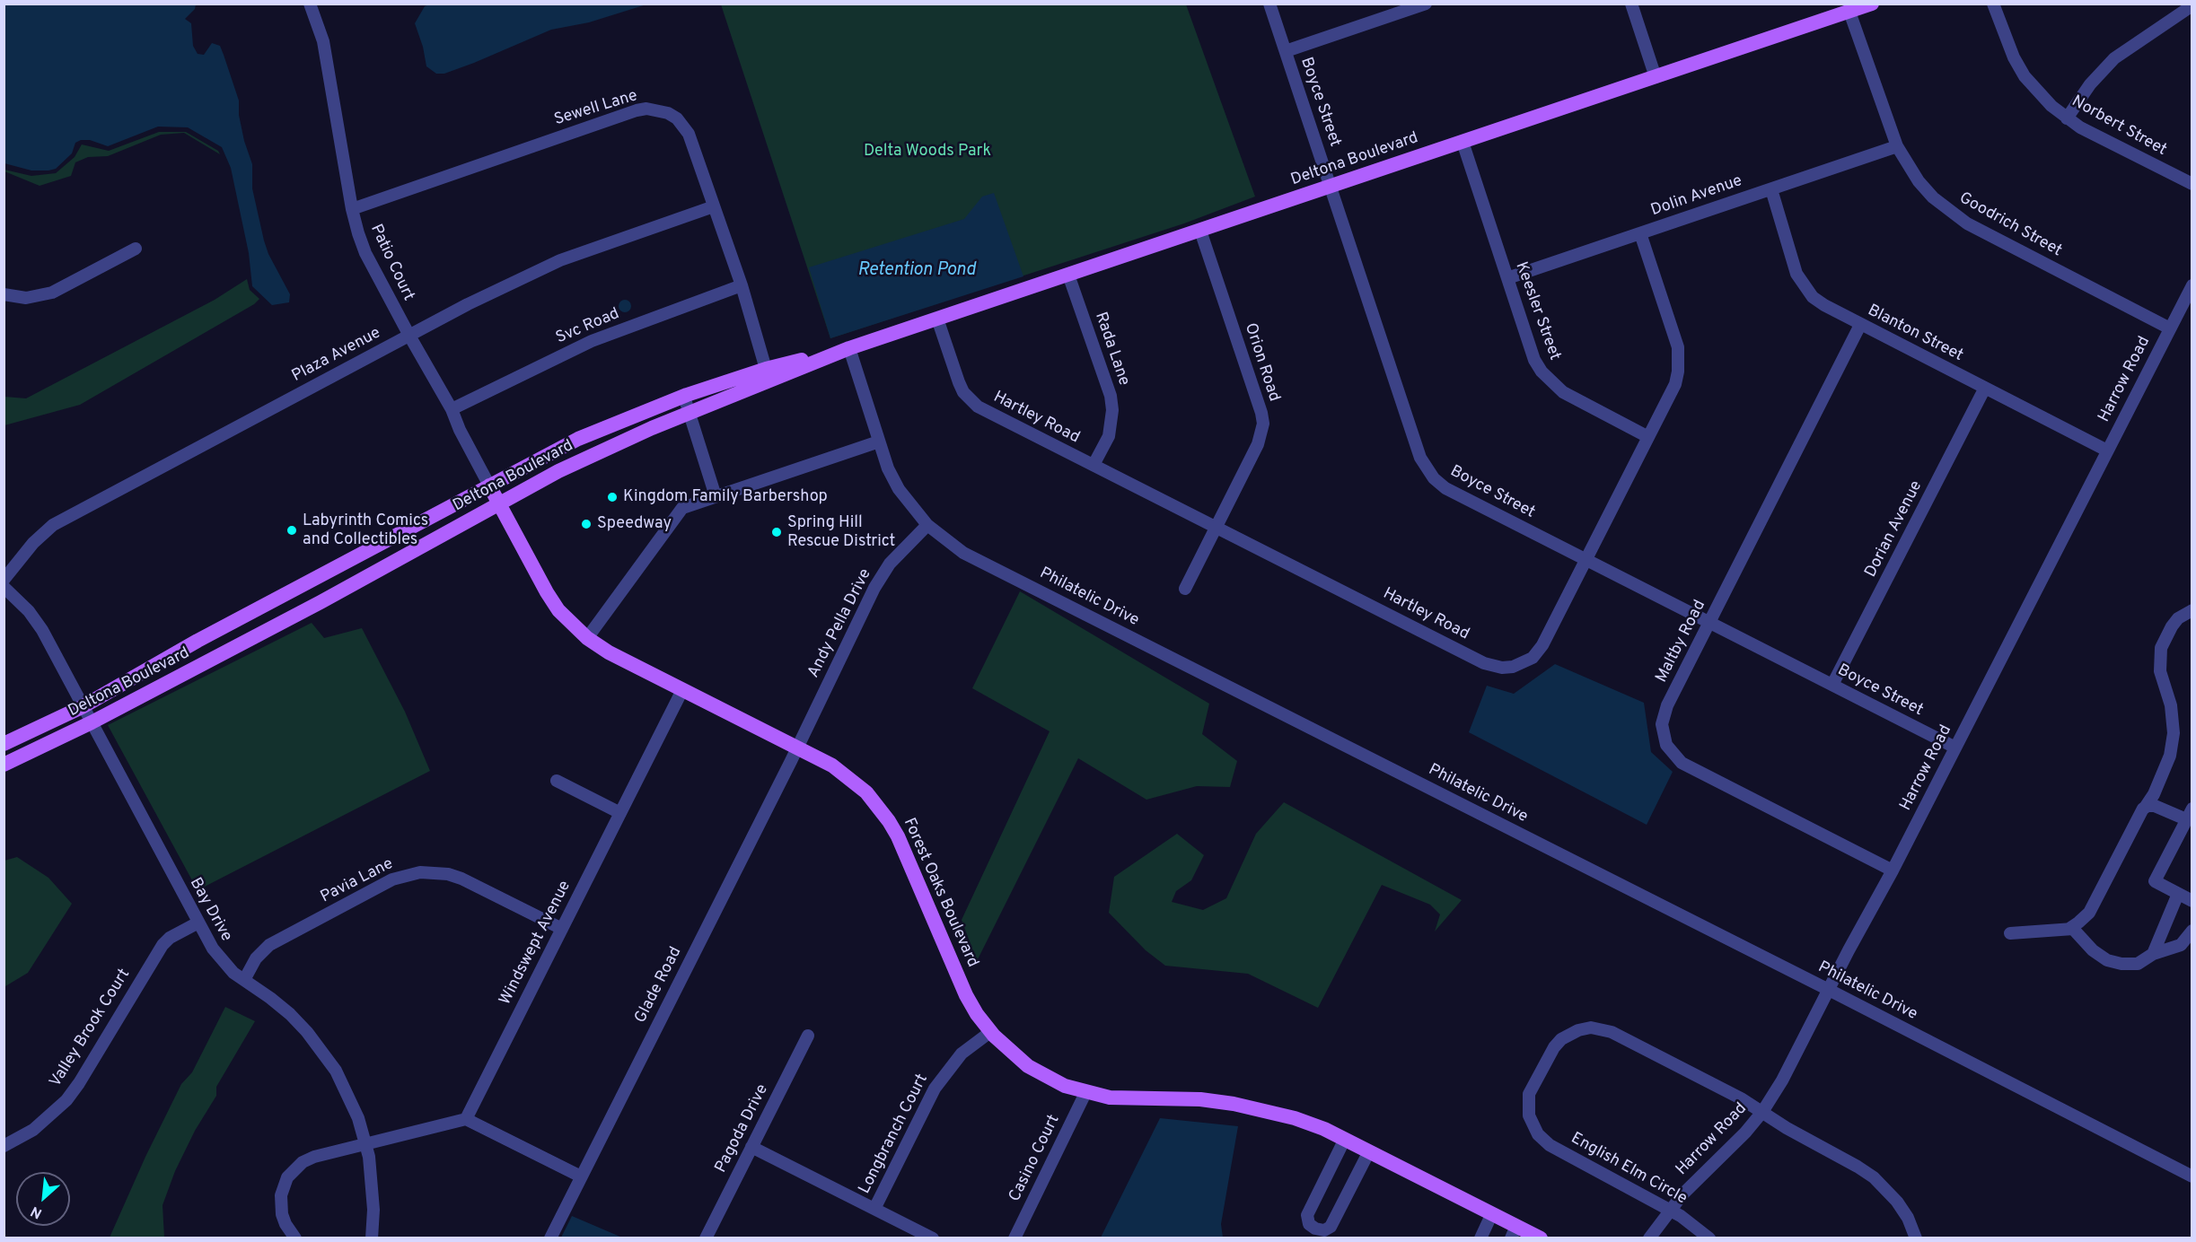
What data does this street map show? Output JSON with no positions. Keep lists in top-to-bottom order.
{
  "streets": {
    "main road": ["Deltona Boulevard", "Forest Oaks Boulevard"],
    "street": [
      "Boyce Street",
      "Sewell Lane",
      "Norbert Street",
      "Dolin Avenue",
      "Goodrich Street",
      "Patio Court",
      "Keesler Street",
      "Svc Road",
      "Blanton Street",
      "Rada Lane",
      "Plaza Avenue",
      "Orion Road",
      "Harrow Road",
      "Hartley Road",
      "Dorian Avenue",
      "Philatelic Drive",
      "Andy Pella Drive",
      "Maltby Road",
      "Pavia Lane",
      "Bay Drive",
      "Windswept Avenue",
      "Glade Road",
      "Valley Brook Court",
      "Pagoda Drive",
      "Longbranch Court",
      "Casino Court",
      "English Elm Circle"
    ]
  },
  "crossings": [
    ["Boyce Street", "Deltona Boulevard"],
    ["Boyce Street", "Harrow Road"],
    ["Boyce Street", "Hartley Road"],
    ["Boyce Street", "Dorian Avenue"],
    ["Boyce Street", "Maltby Road"],
    ["Sewell Lane", "Deltona Boulevard"],
    ["Sewell Lane", "Patio Court"],
    ["Sewell Lane", "Svc Road"],
    ["Sewell Lane", "Plaza Avenue"],
    ["Deltona Boulevard", "Goodrich Street"],
    ["Deltona Boulevard", "Patio Court"],
    ["Deltona Boulevard", "Keesler Street"],
    ["Deltona Boulevard", "Rada Lane"],
    ["Deltona Boulevard", "Orion Road"],
    ["Deltona Boulevard", "Hartley Road"],
    ["Deltona Boulevard", "Philatelic Drive"],
    ["Deltona Boulevard", "Forest Oaks Boulevard"],
    ["Deltona Boulevard", "Bay Drive"],
    ["Dolin Avenue", "Goodrich Street"],
    ["Dolin Avenue", "Keesler Street"],
    ["Dolin Avenue", "Blanton Street"],
    ["Dolin Avenue", "Hartley Road"],
    ["Goodrich Street", "Harrow Road"],
    ["Patio Court", "Svc Road"],
    ["Patio Court", "Plaza Avenue"],
    ["Patio Court", "Forest Oaks Boulevard"],
    ["Keesler Street", "Hartley Road"],
    ["Blanton Street", "Harrow Road"],
    ["Blanton Street", "Dorian Avenue"],
    ["Blanton Street", "Maltby Road"],
    ["Rada Lane", "Hartley Road"],
    ["Orion Road", "Hartley Road"],
    ["Harrow Road", "Philatelic Drive"],
    ["Harrow Road", "Maltby Road"],
    ["Harrow Road", "English Elm Circle"],
    ["Philatelic Drive", "Andy Pella Drive"],
    ["Andy Pella Drive", "Forest Oaks Boulevard"],
    ["Andy Pella Drive", "Glade Road"],
    ["Pavia Lane", "Bay Drive"],
    ["Pavia Lane", "Windswept Avenue"],
    ["Forest Oaks Boulevard", "Windswept Avenue"],
    ["Forest Oaks Boulevard", "Glade Road"],
    ["Forest Oaks Boulevard", "Longbranch Court"],
    ["Forest Oaks Boulevard", "Casino Court"],
    ["Bay Drive", "Valley Brook Court"]
  ],
  "water": ["Retention Pond"],
  "parks": ["Delta Woods Park"],
  "places": [
    "Kingdom Family Barbershop",
    "Speedway",
    "Labyrinth Comics and Collectibles",
    "Spring Hill Rescue District"
  ],
  "north": "bottom left"
}
